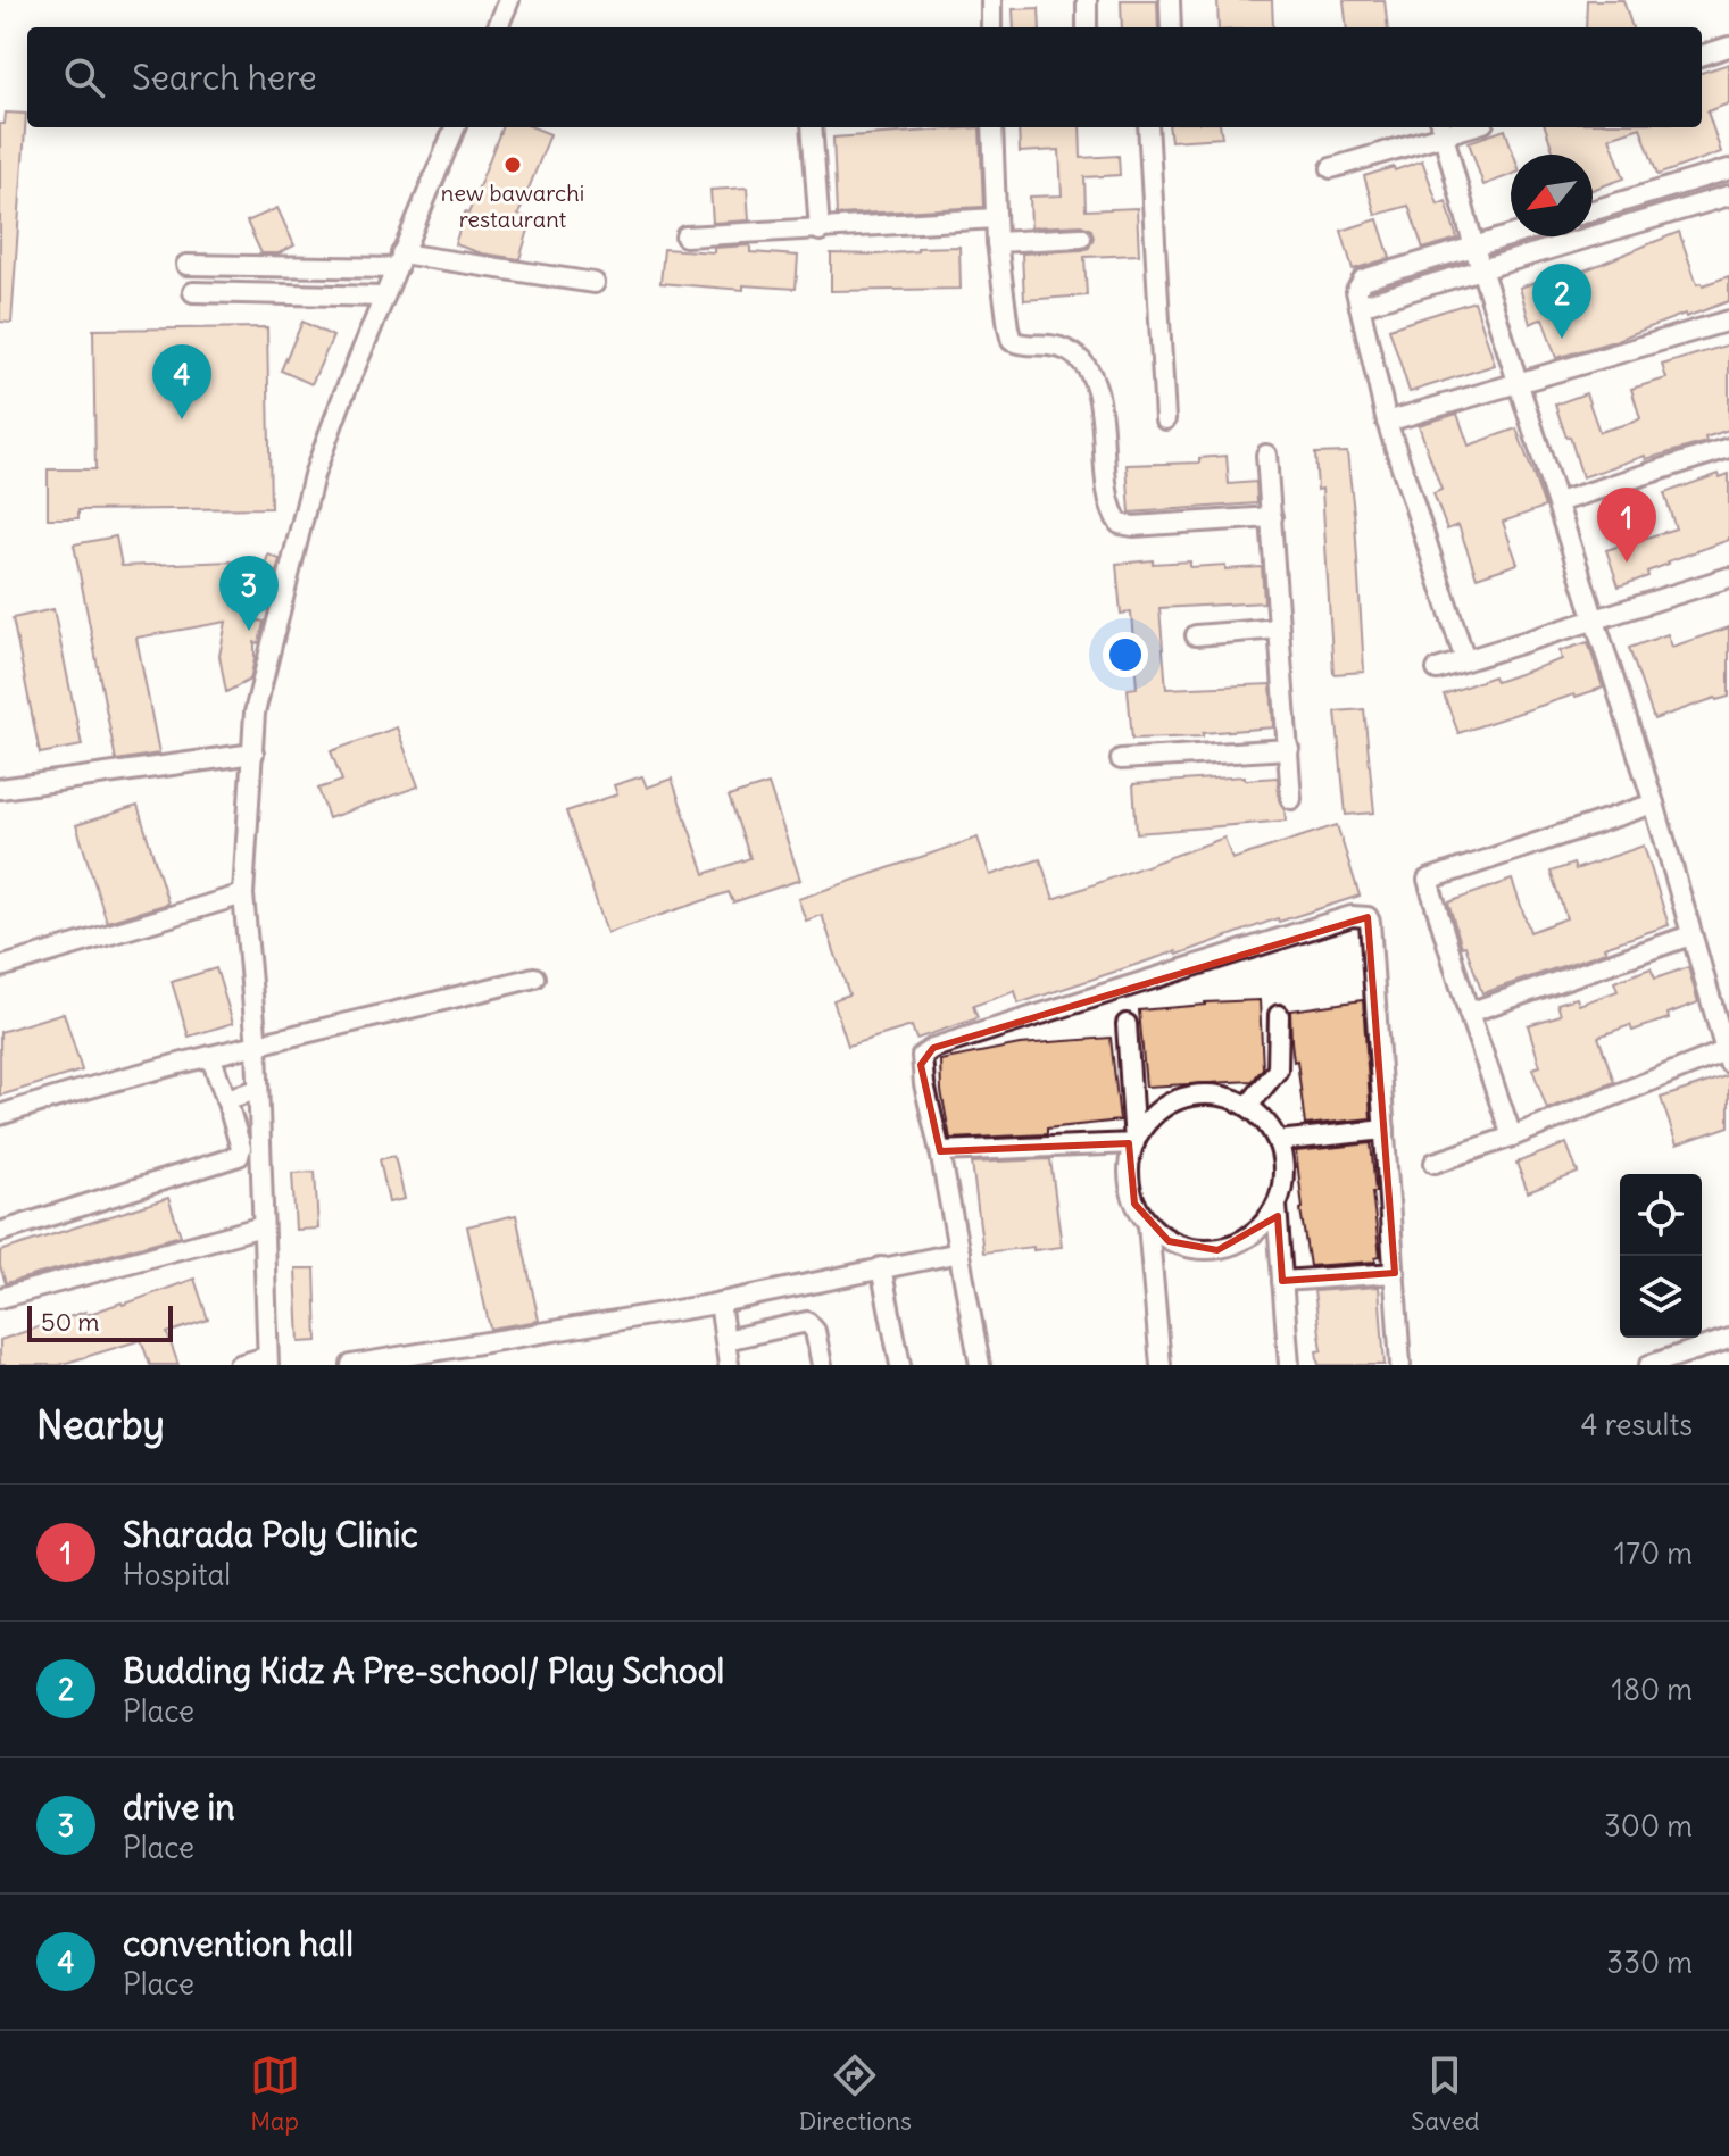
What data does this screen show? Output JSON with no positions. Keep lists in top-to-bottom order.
{
  "places": ["new bawarchi restaurant"],
  "scale_bar": "50 m",
  "north": "bottom left",
  "page": {
    "search": "Search here",
    "pins": [
      "2",
      "4",
      "1",
      "3"
    ],
    "scale": "50 m",
    "heading": ["Nearby", "4 results"],
    "list": [
      {
        "mark": "1",
        "name": "Sharada Poly Clinic",
        "note": "Hospital",
        "value": "170 m"
      },
      {
        "mark": "2",
        "name": "Budding Kidz A Pre-school/ Play School",
        "note": "Place",
        "value": "180 m"
      },
      {
        "mark": "3",
        "name": "drive in",
        "note": "Place",
        "value": "300 m"
      },
      {
        "mark": "4",
        "name": "convention hall",
        "note": "Place",
        "value": "330 m"
      }
    ],
    "nav": ["Map", "Directions", "Saved"]
  }
}
